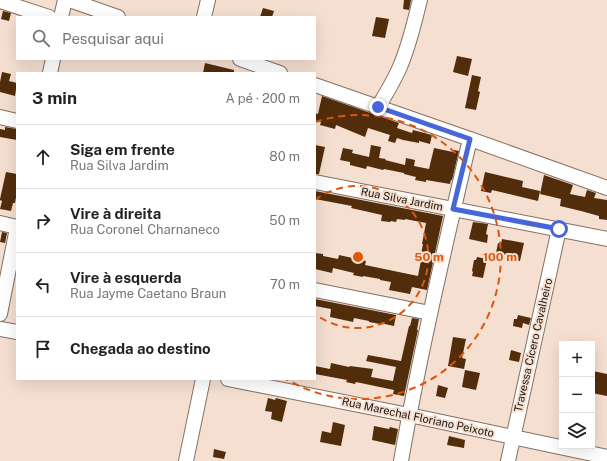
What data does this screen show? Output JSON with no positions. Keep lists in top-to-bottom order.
{
  "streets": {
    "street": ["Rua Silva Jardim", "Travessa Cícero Cavalheiro", "Rua Marechal Floriano Peixoto"]
  },
  "crossings": [
    ["Rua Silva Jardim", "Travessa Cícero Cavalheiro"],
    ["Travessa Cícero Cavalheiro", "Rua Marechal Floriano Peixoto"]
  ],
  "page": {
    "search": "Pesquisar aqui",
    "heading": ["3 min", "A pé · 200 m"],
    "list": [
      ["Siga em frente", "Rua Silva Jardim", "80 m"],
      ["Vire à direita", "Rua Coronel Charnaneco", "50 m"],
      ["Vire à esquerda", "Rua Jayme Caetano Braun", "70 m"],
      "Chegada ao destino"
    ],
    "map_buttons": ["+", "−"]
  },
  "rings": ["50 m", "100 m"]
}
